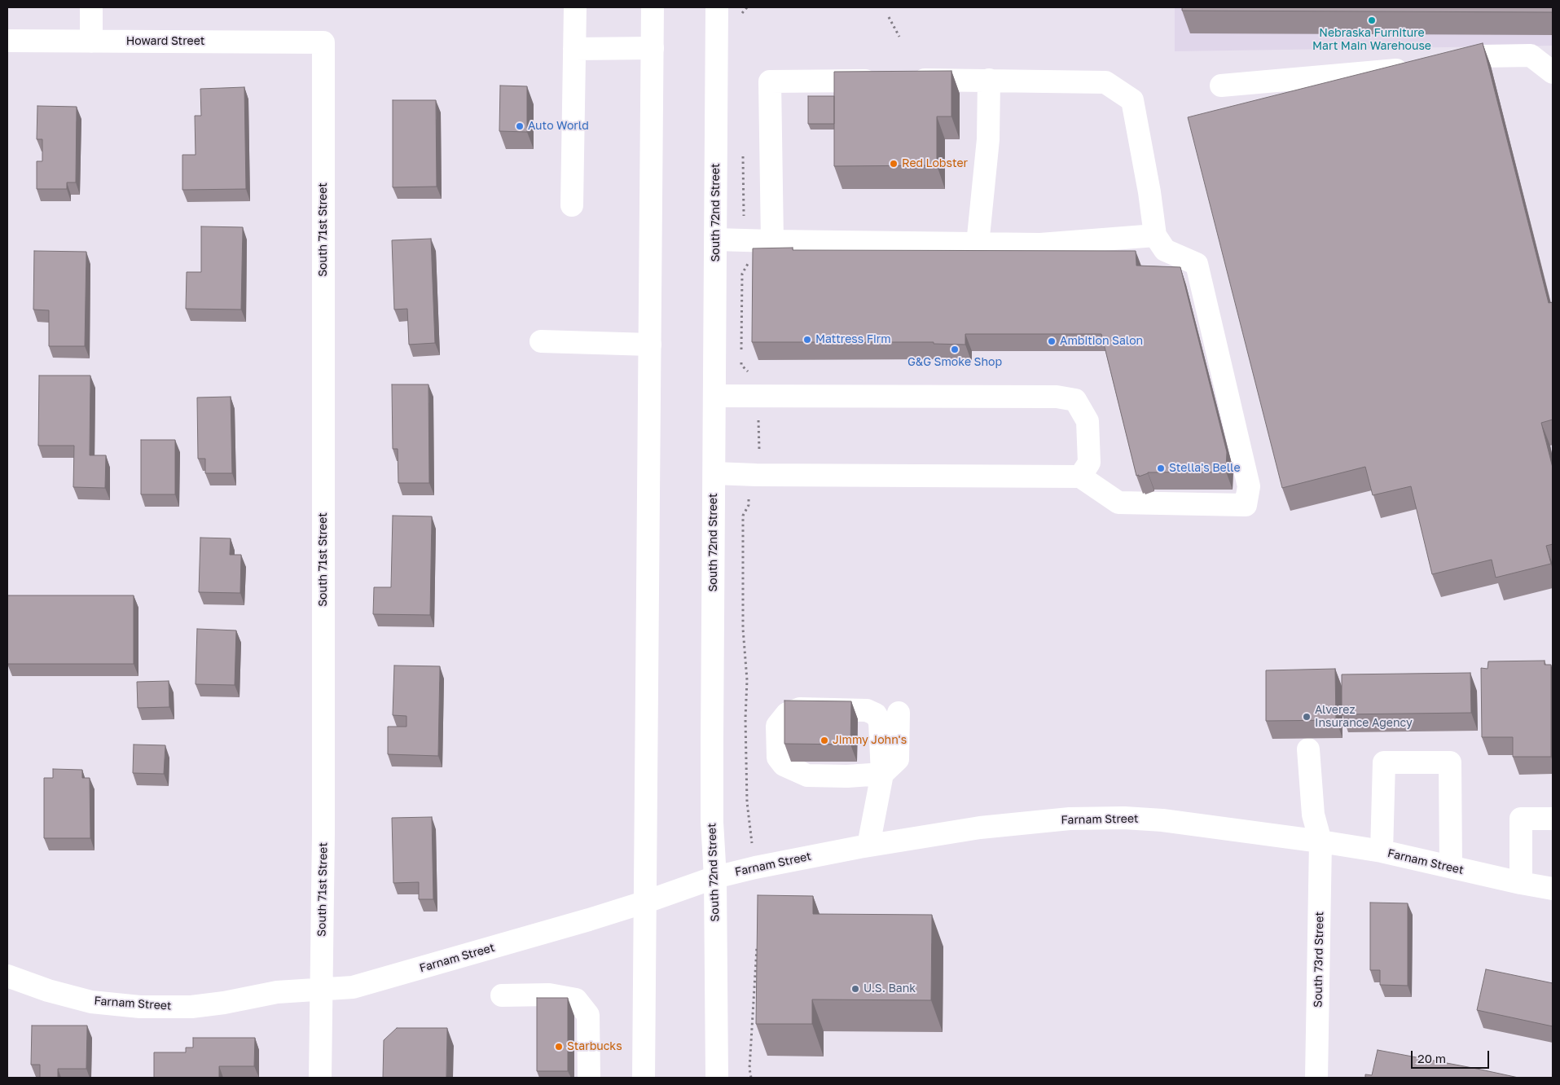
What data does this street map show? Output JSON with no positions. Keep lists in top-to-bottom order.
{
  "streets": {
    "street": [
      "Howard Street",
      "South 72nd Street",
      "South 71st Street",
      "Farnam Street",
      "South 73rd Street"
    ]
  },
  "crossings": [
    ["Howard Street", "South 71st Street"],
    ["South 72nd Street", "Farnam Street"],
    ["South 71st Street", "Farnam Street"],
    ["Farnam Street", "South 73rd Street"]
  ],
  "places": [
    "Nebraska Furniture Mart Main Warehouse",
    "Auto World",
    "Red Lobster",
    "Mattress Firm",
    "Ambition Salon",
    "G&G Smoke Shop",
    "Stella's Belle",
    "Alverez Insurance Agency",
    "Jimmy John's",
    "U.S. Bank",
    "Starbucks"
  ],
  "scale_bar": "20 m"
}
